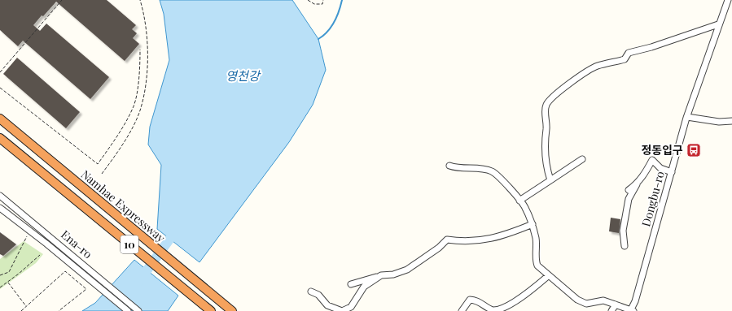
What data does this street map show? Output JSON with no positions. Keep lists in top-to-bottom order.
{
  "streets": {
    "highway": ["Namhae Expressway", "10"],
    "street": ["Dongbu-ro", "Ena-ro"]
  },
  "water": ["영천강"],
  "places": {
    "bus stop": ["정동입구"]
  }
}
